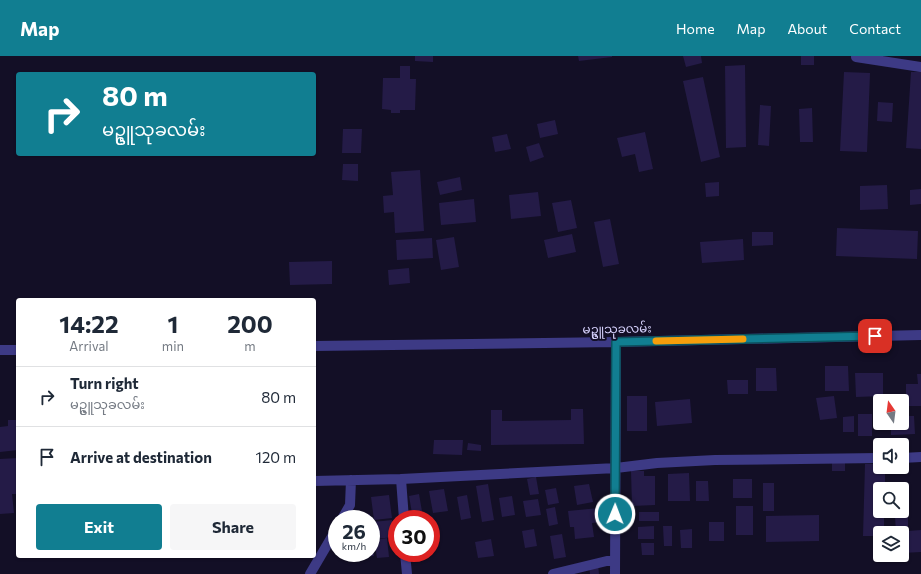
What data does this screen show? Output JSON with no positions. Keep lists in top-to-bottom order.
{
  "streets": {
    "street": ["မဥ္ဇူသုခလမ်း"]
  },
  "north": "top",
  "page": {
    "header": "Map",
    "nav": [
      "Home",
      "Map",
      "About",
      "Contact"
    ],
    "turn": ["80 m", "မဥ္ဇူသုခလမ်း"],
    "eta": [
      "14:22",
      "Arrival",
      "1",
      "min",
      "200",
      "m"
    ],
    "list": [
      {
        "name": "Turn right",
        "note": "မဥ္ဇူသုခလမ်း",
        "value": "80 m"
      },
      {
        "name": "Arrive at destination",
        "value": "120 m"
      }
    ],
    "buttons": ["Exit", "Share"],
    "speed": "26 km/h",
    "limit": "30"
  }
}
